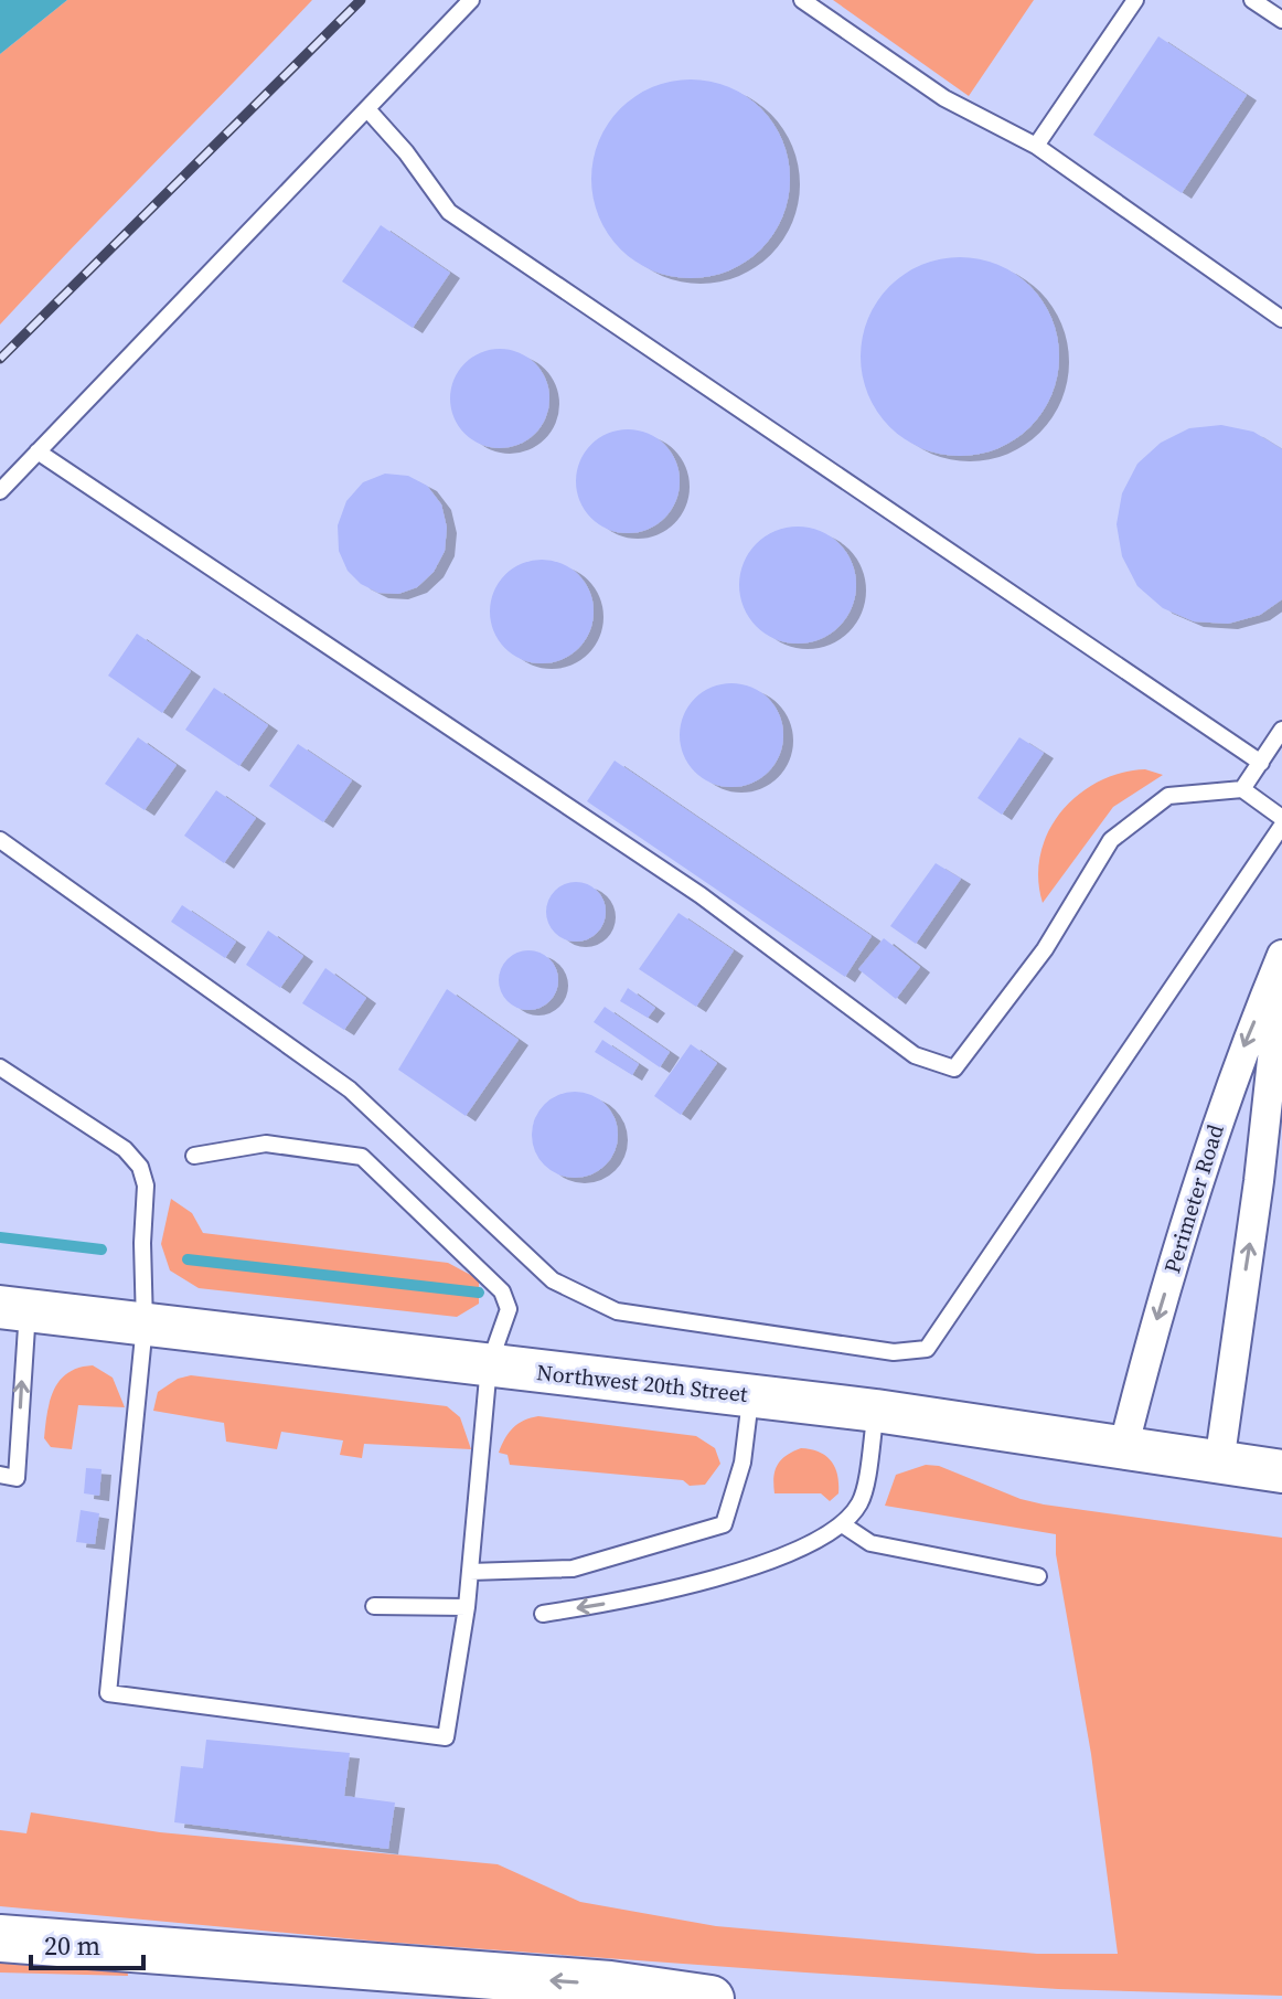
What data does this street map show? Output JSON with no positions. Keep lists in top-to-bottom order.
{
  "streets": {
    "street": ["Perimeter Road", "Northwest 20th Street"]
  },
  "crossings": [
    ["Perimeter Road", "Northwest 20th Street"]
  ],
  "scale_bar": "20 m"
}
